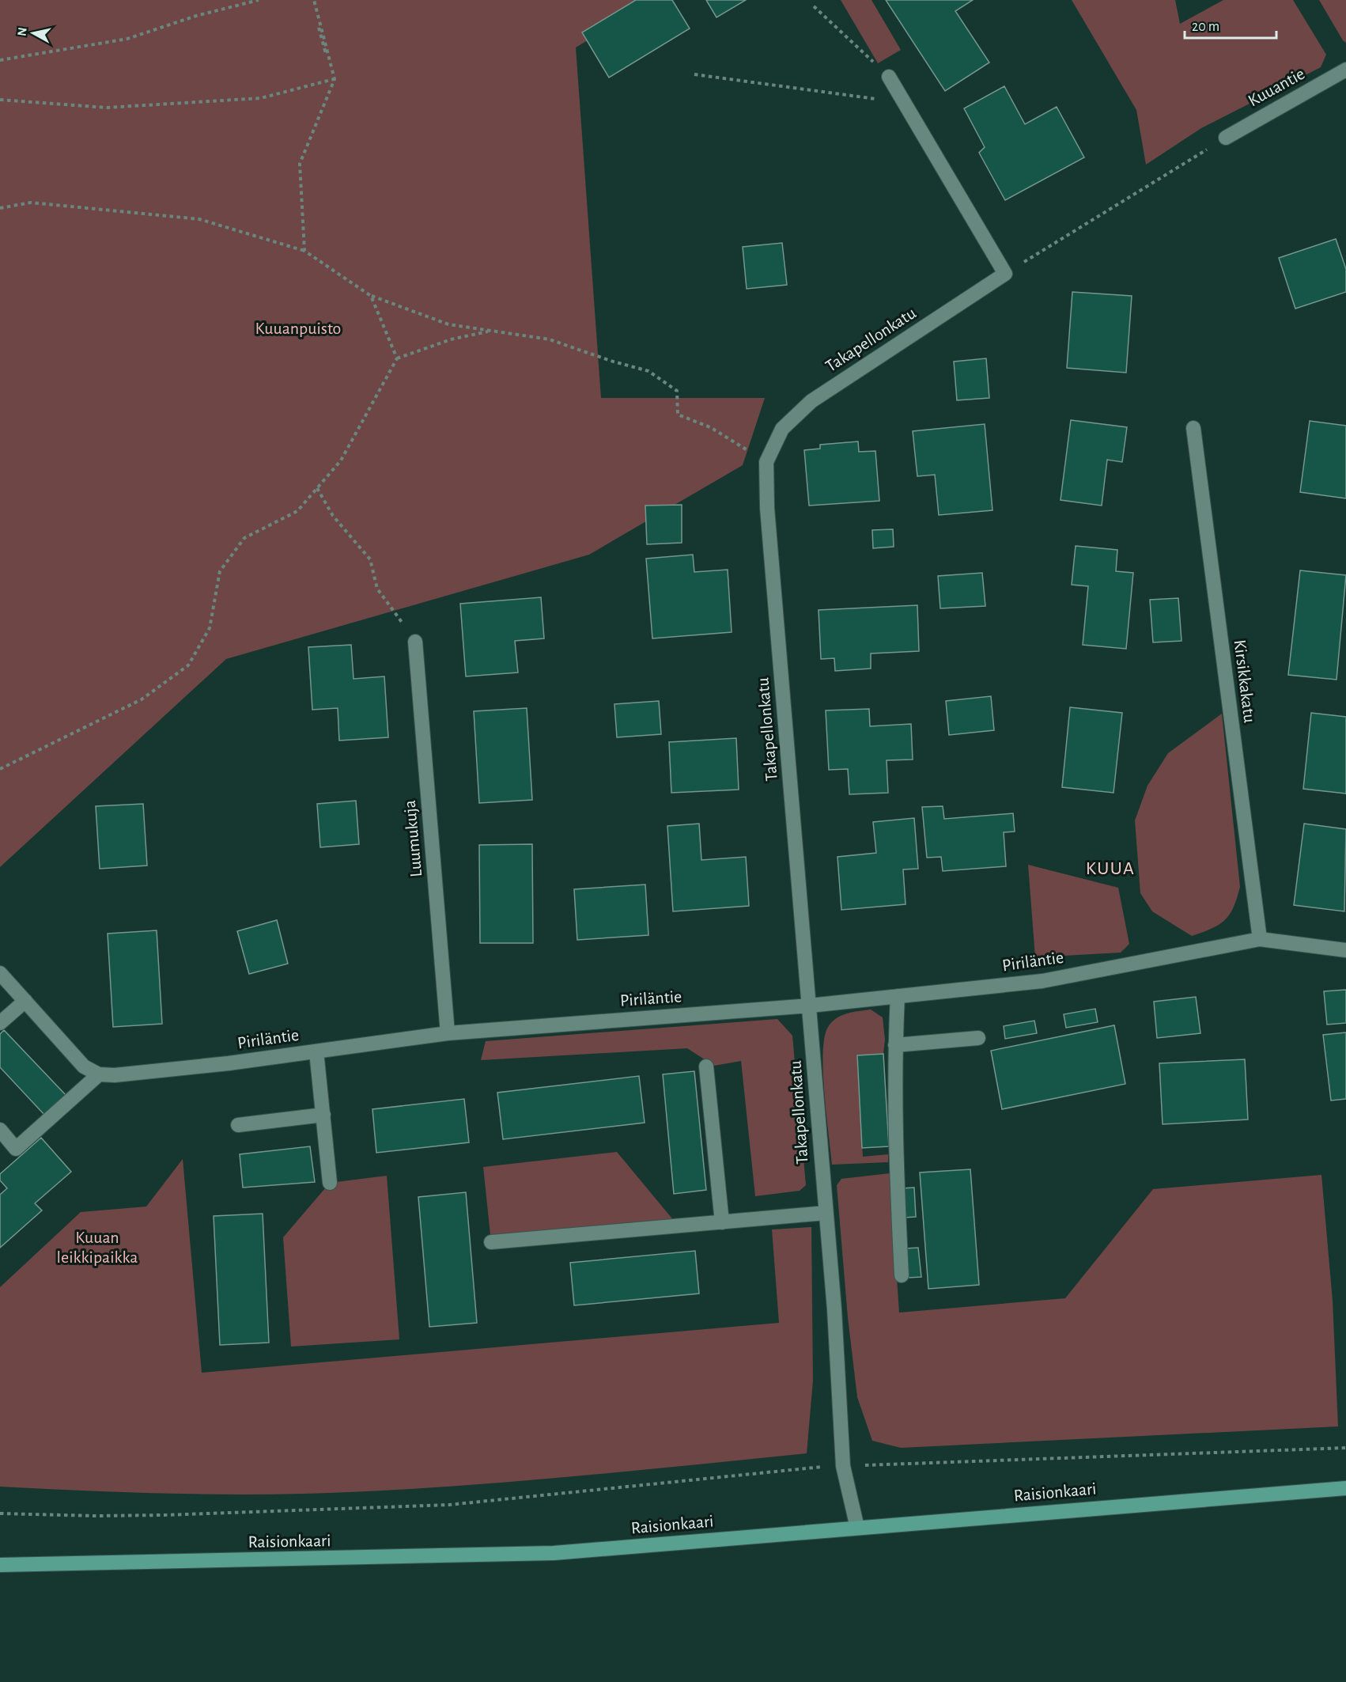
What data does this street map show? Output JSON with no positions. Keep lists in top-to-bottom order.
{
  "streets": {
    "main road": ["Raisionkaari"],
    "street": [
      "Kuuantie",
      "Takapellonkatu",
      "Kirsikkakatu",
      "Luumukuja",
      "Piriläntie"
    ]
  },
  "crossings": [
    ["Takapellonkatu", "Piriläntie"],
    ["Takapellonkatu", "Raisionkaari"],
    ["Kirsikkakatu", "Piriläntie"],
    ["Luumukuja", "Piriläntie"]
  ],
  "districts": ["KUUA"],
  "parks": ["Kuuanpuisto", "Kuuan leikkipaikka"],
  "scale_bar": "20 m",
  "north": "left"
}
